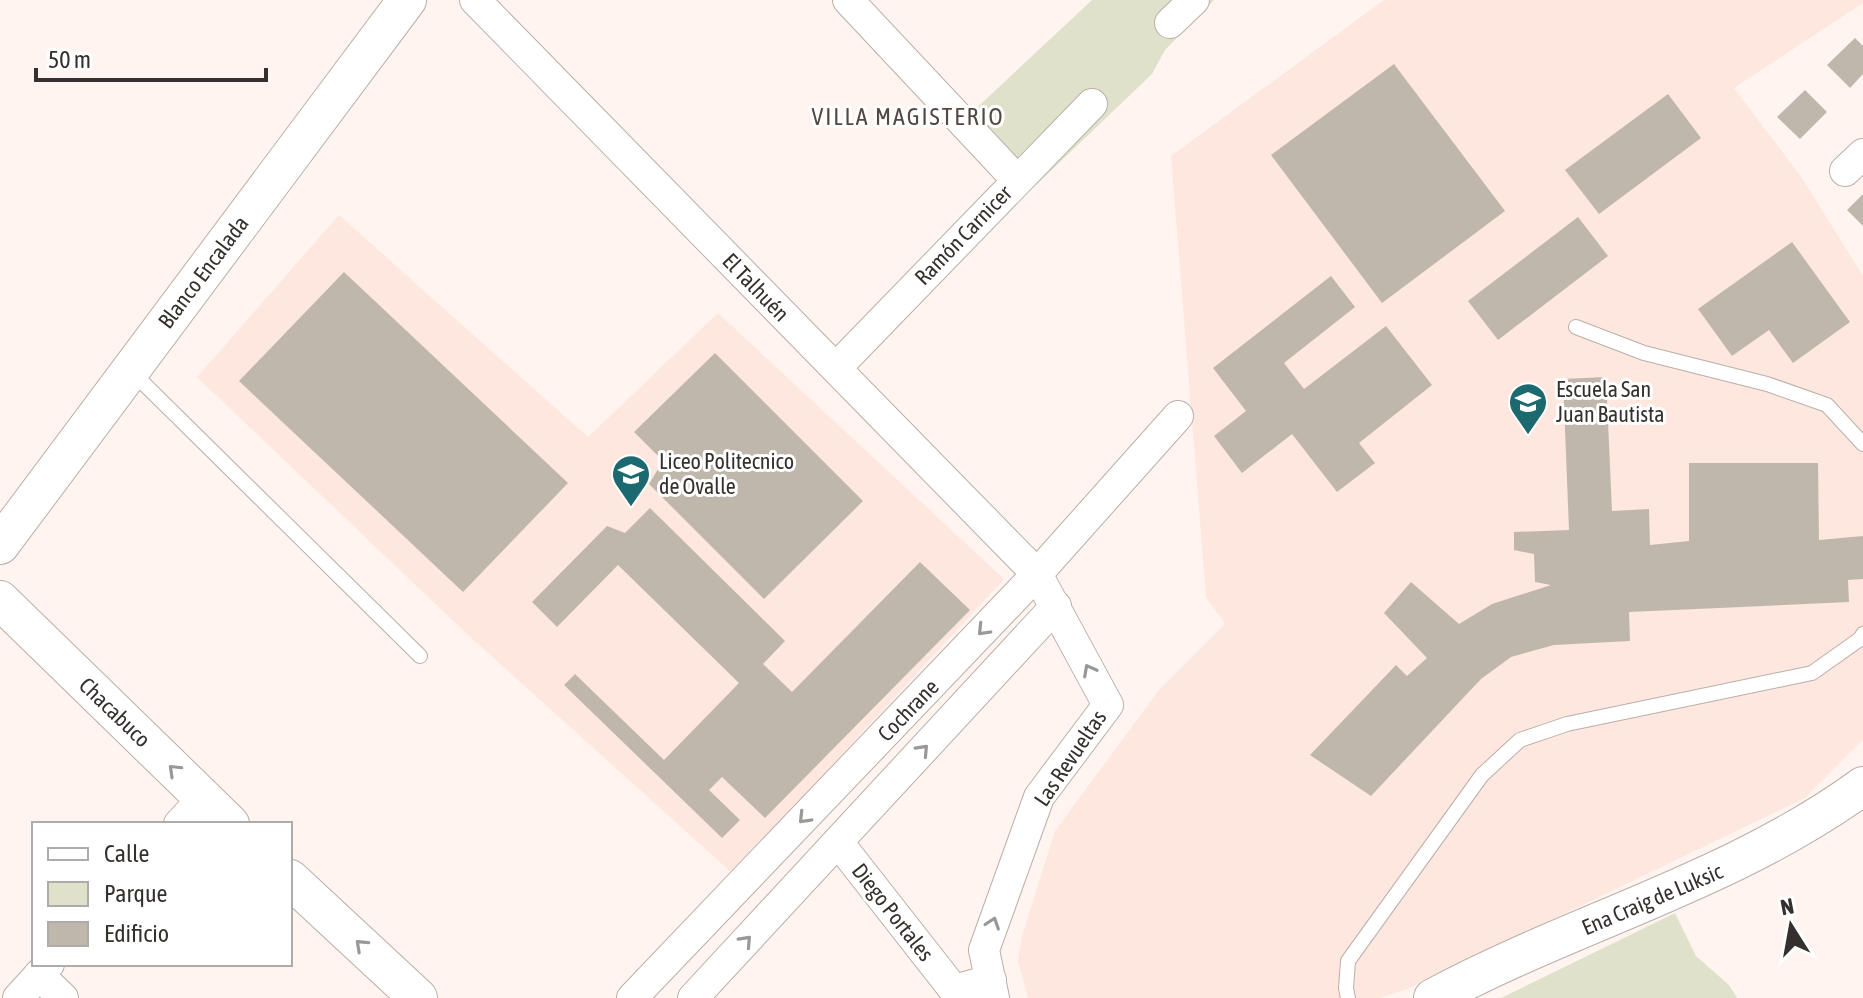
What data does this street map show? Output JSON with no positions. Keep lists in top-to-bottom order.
{
  "streets": {
    "street": [
      "Ramón Carnicer",
      "Blanco Encalada",
      "El Talhuén",
      "Cochrane",
      "Chacabuco",
      "Las Revueltas",
      "Ena Craig de Luksic",
      "Diego Portales"
    ]
  },
  "crossings": [
    ["Ramón Carnicer", "El Talhuén"],
    ["El Talhuén", "Cochrane"],
    ["El Talhuén", "Las Revueltas"],
    ["Cochrane", "Las Revueltas"],
    ["Cochrane", "Diego Portales"],
    ["Las Revueltas", "Diego Portales"]
  ],
  "one_way": ["Chacabuco", "Las Revueltas"],
  "districts": ["VILLA MAGISTERIO"],
  "places": {
    "school or university": ["Escuela San Juan Bautista", "Liceo Politecnico de Ovalle"]
  },
  "legend": ["Calle", "Parque", "Edificio"],
  "scale_bar": "50 m",
  "north": "top"
}
